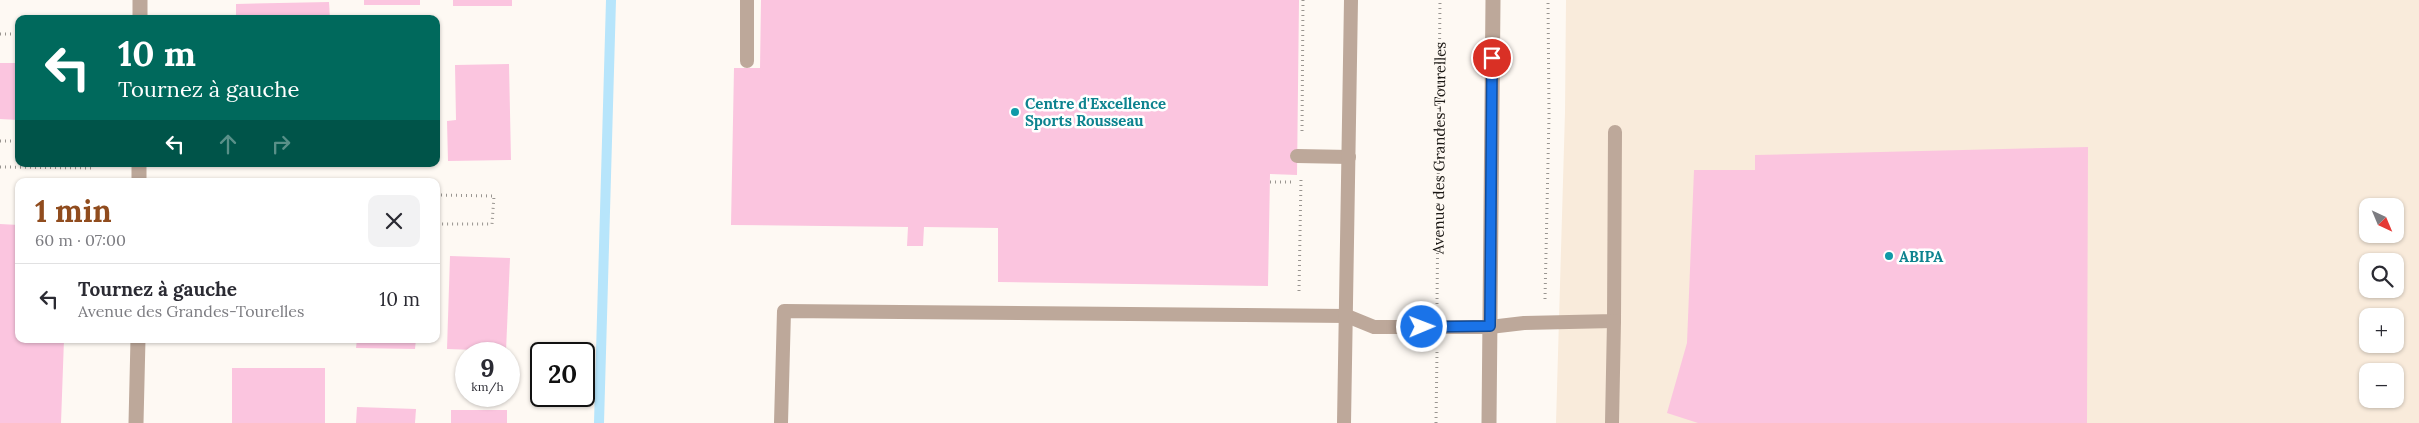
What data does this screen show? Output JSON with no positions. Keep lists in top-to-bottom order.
{
  "streets": {
    "path": ["Avenue des Grandes-Tourelles"]
  },
  "places": ["Centre d'Excellence Sports Rousseau", "ABIPA"],
  "north": "bottom right",
  "page": {
    "turn": ["10 m", "Tournez à gauche"],
    "heading": ["1 min", "60 m · 07:00"],
    "map_buttons": ["+", "−"],
    "list": [
      {
        "name": "Tournez à gauche",
        "note": "Avenue des Grandes-Tourelles",
        "value": "10 m"
      }
    ],
    "speed": "9 km/h",
    "limit": "20"
  }
}
